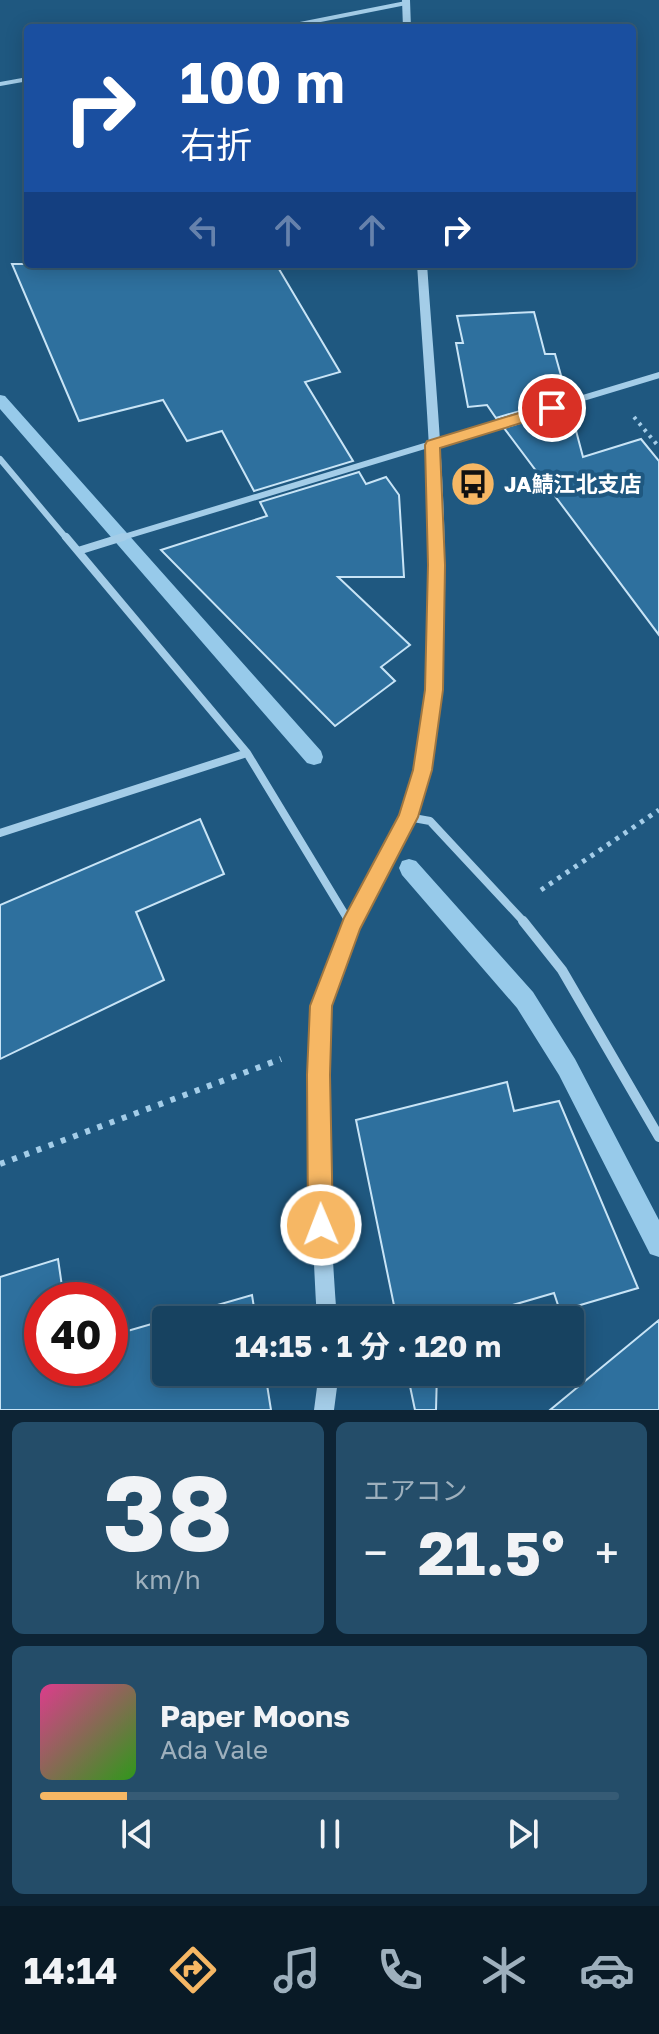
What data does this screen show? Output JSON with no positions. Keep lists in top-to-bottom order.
{
  "places": {
    "bus stop": ["JA鯖江北支店"]
  },
  "page": {
    "turn": ["100 m", "右折"],
    "limit": "40",
    "trip": "14:15 · 1 分 · 120 m",
    "tile": [
      ["38", "km/h"],
      "エアコン"
    ],
    "heat": ["−", "21.5°", "+"],
    "song": ["Paper Moons", "Ada Vale"],
    "tabs": "14:14"
  }
}
